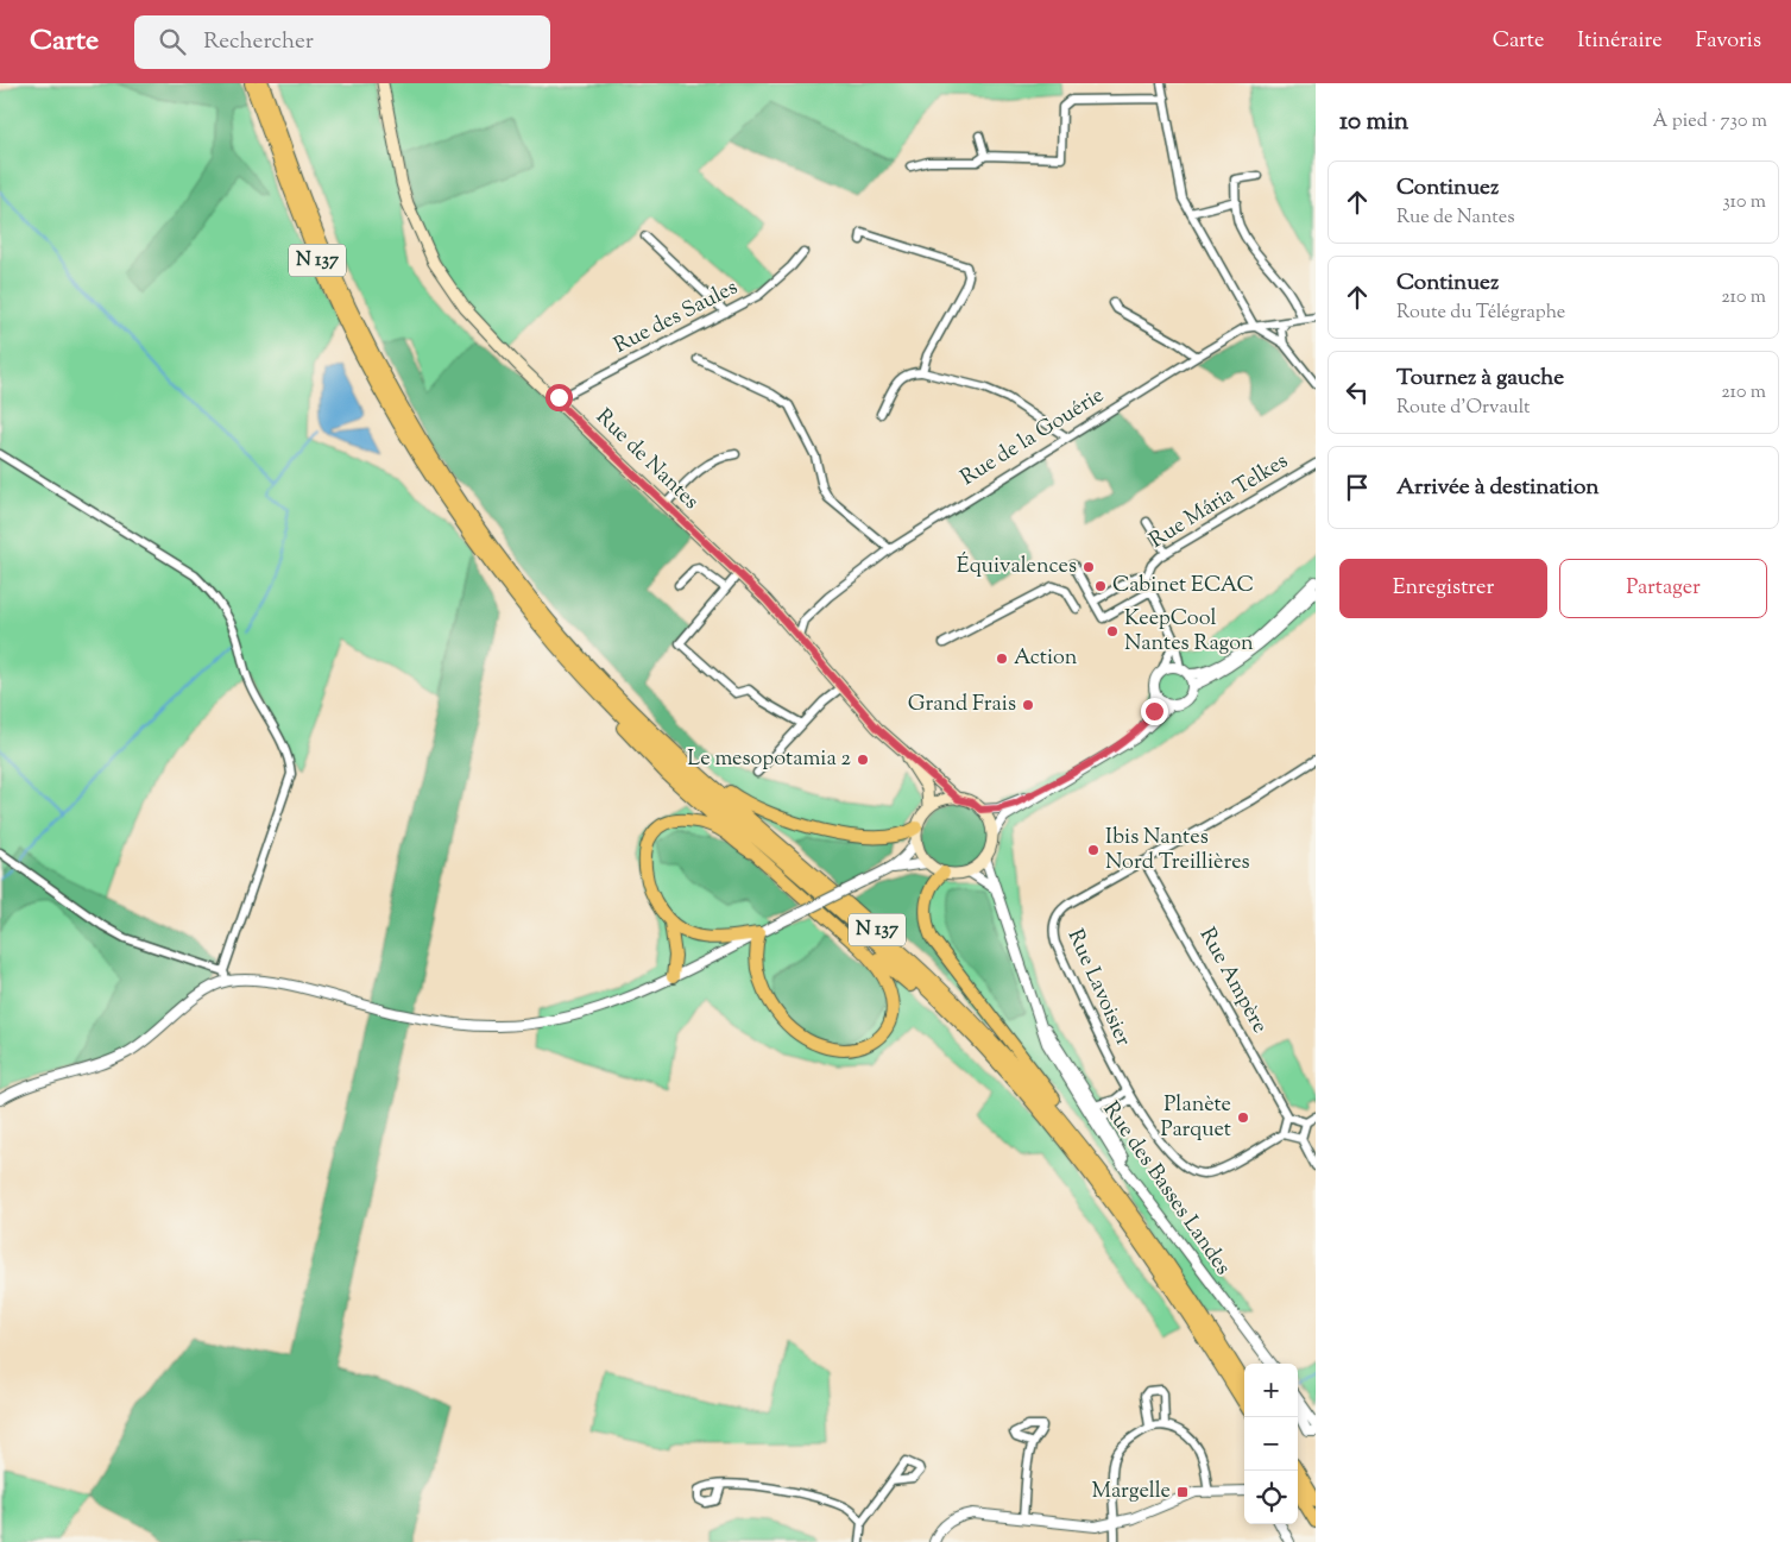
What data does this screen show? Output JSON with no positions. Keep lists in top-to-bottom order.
{
  "streets": {
    "highway": ["N 137"],
    "main road": ["Rue de Nantes"],
    "street": [
      "Rue des Saules",
      "Rue de la Gouérie",
      "Rue Mária Telkes",
      "Rue Ampère",
      "Rue Lavoisier",
      "Rue des Basses Landes"
    ]
  },
  "crossings": [
    ["Rue des Saules", "Rue de Nantes"],
    ["Rue de la Gouérie", "Rue de Nantes"],
    ["Rue Ampère", "Rue Lavoisier"]
  ],
  "places": {
    "other": [
      "Équivalences",
      "Cabinet ECAC",
      "KeepCool Nantes Ragon",
      "Action",
      "Grand Frais",
      "Le mesopotamia 2",
      "Ibis Nantes Nord Treillières",
      "Planète Parquet"
    ],
    "transit": ["Margelle"]
  },
  "page": {
    "header": "Carte",
    "search": "Rechercher",
    "nav": ["Carte", "Itinéraire", "Favoris"],
    "heading": ["10 min", "À pied · 730 m"],
    "list": [
      ["Continuez", "Rue de Nantes", "310 m"],
      ["Continuez", "Route du Télégraphe", "210 m"],
      ["Tournez à gauche", "Route d'Orvault", "210 m"],
      "Arrivée à destination"
    ],
    "buttons": ["Enregistrer", "Partager"],
    "map_buttons": ["+", "−"]
  }
}
